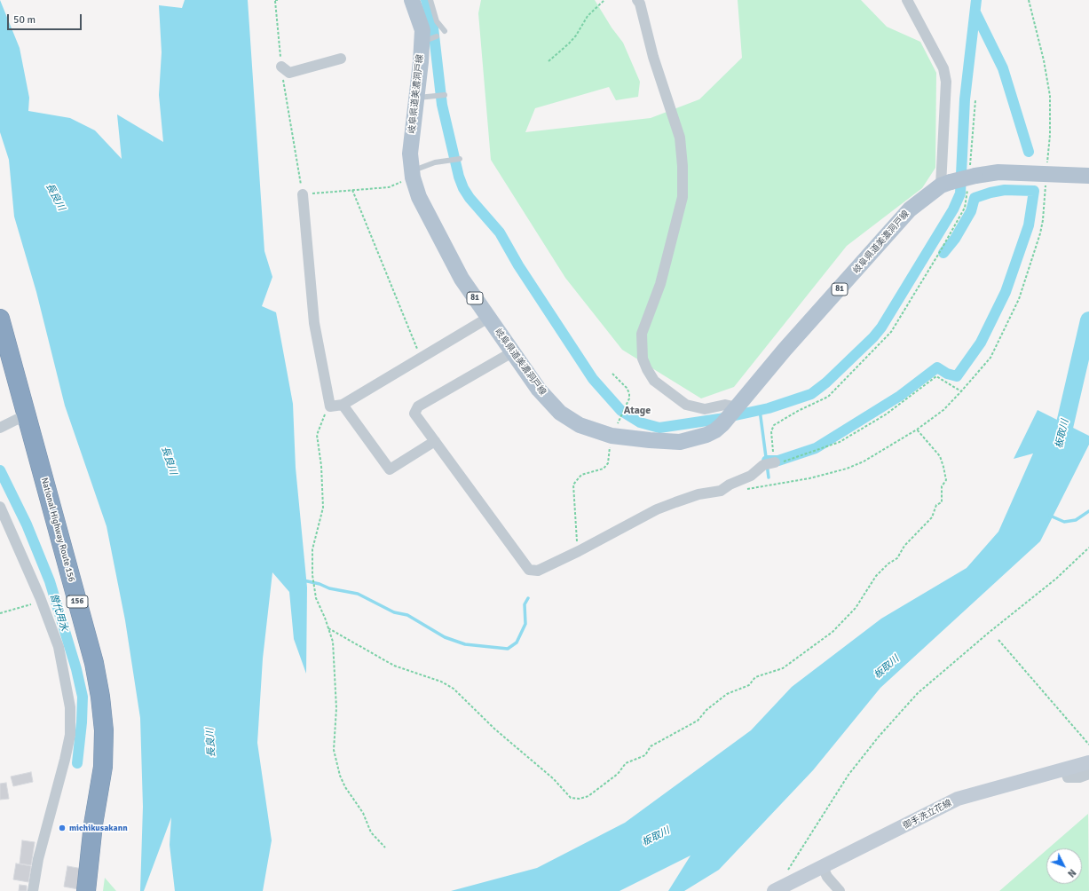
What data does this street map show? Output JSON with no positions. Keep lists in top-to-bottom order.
{
  "streets": {
    "highway": ["National Highway Route 156", "156"],
    "main road": ["岐阜県道美濃洞戸線", "81", "御手洗立花線"]
  },
  "crossings": [
    ["岐阜県道美濃洞戸線", "81"]
  ],
  "districts": ["Atage"],
  "water": ["長良川", "板取川", "曽代用水"],
  "places": ["michikusakann"],
  "scale_bar": "50 m",
  "north": "bottom right"
}
